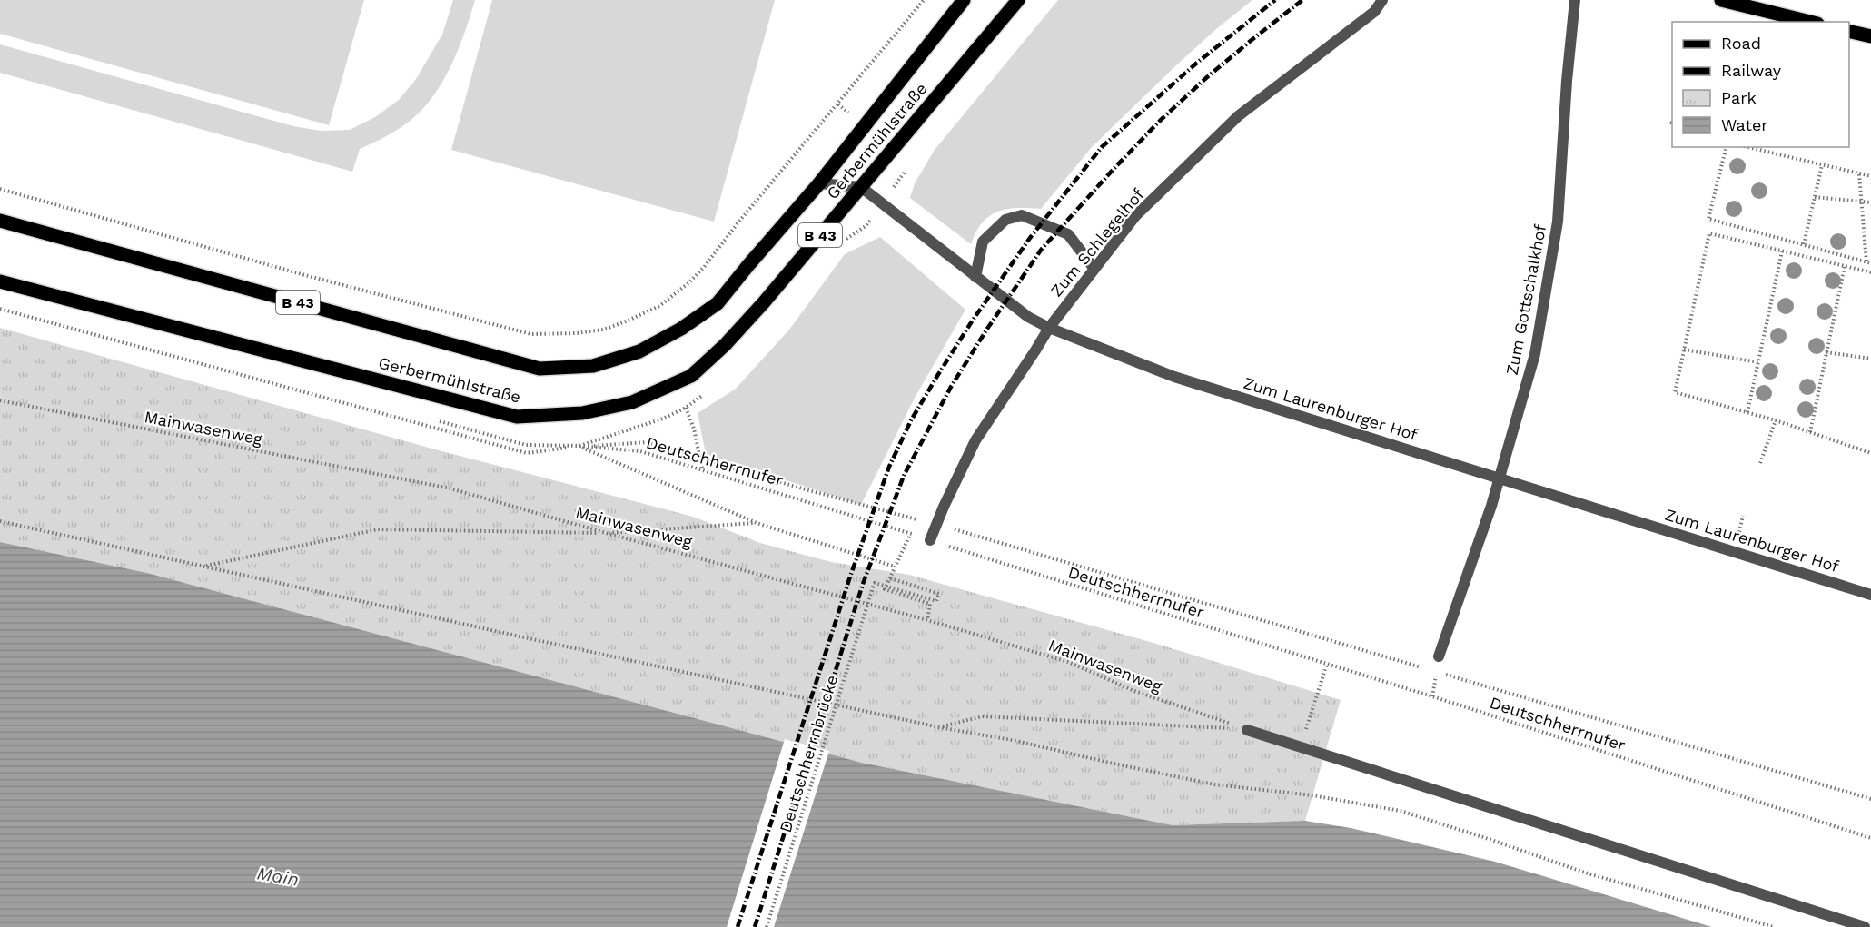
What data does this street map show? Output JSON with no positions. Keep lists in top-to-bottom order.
{
  "streets": {
    "main road": ["Gerbermühlstraße", "B 43"],
    "street": ["Zum Schlegelhof", "Zum Gottschalkhof", "Zum Laurenburger Hof"],
    "path": ["Mainwasenweg", "Deutschherrnufer", "Deutschherrnbrücke"]
  },
  "crossings": [
    ["Gerbermühlstraße", "Zum Laurenburger Hof"],
    ["Zum Schlegelhof", "Zum Laurenburger Hof"],
    ["Zum Schlegelhof", "Deutschherrnufer"],
    ["Zum Gottschalkhof", "Zum Laurenburger Hof"]
  ],
  "water": ["Main"],
  "legend": [
    "Road",
    "Railway",
    "Park",
    "Water"
  ]
}
